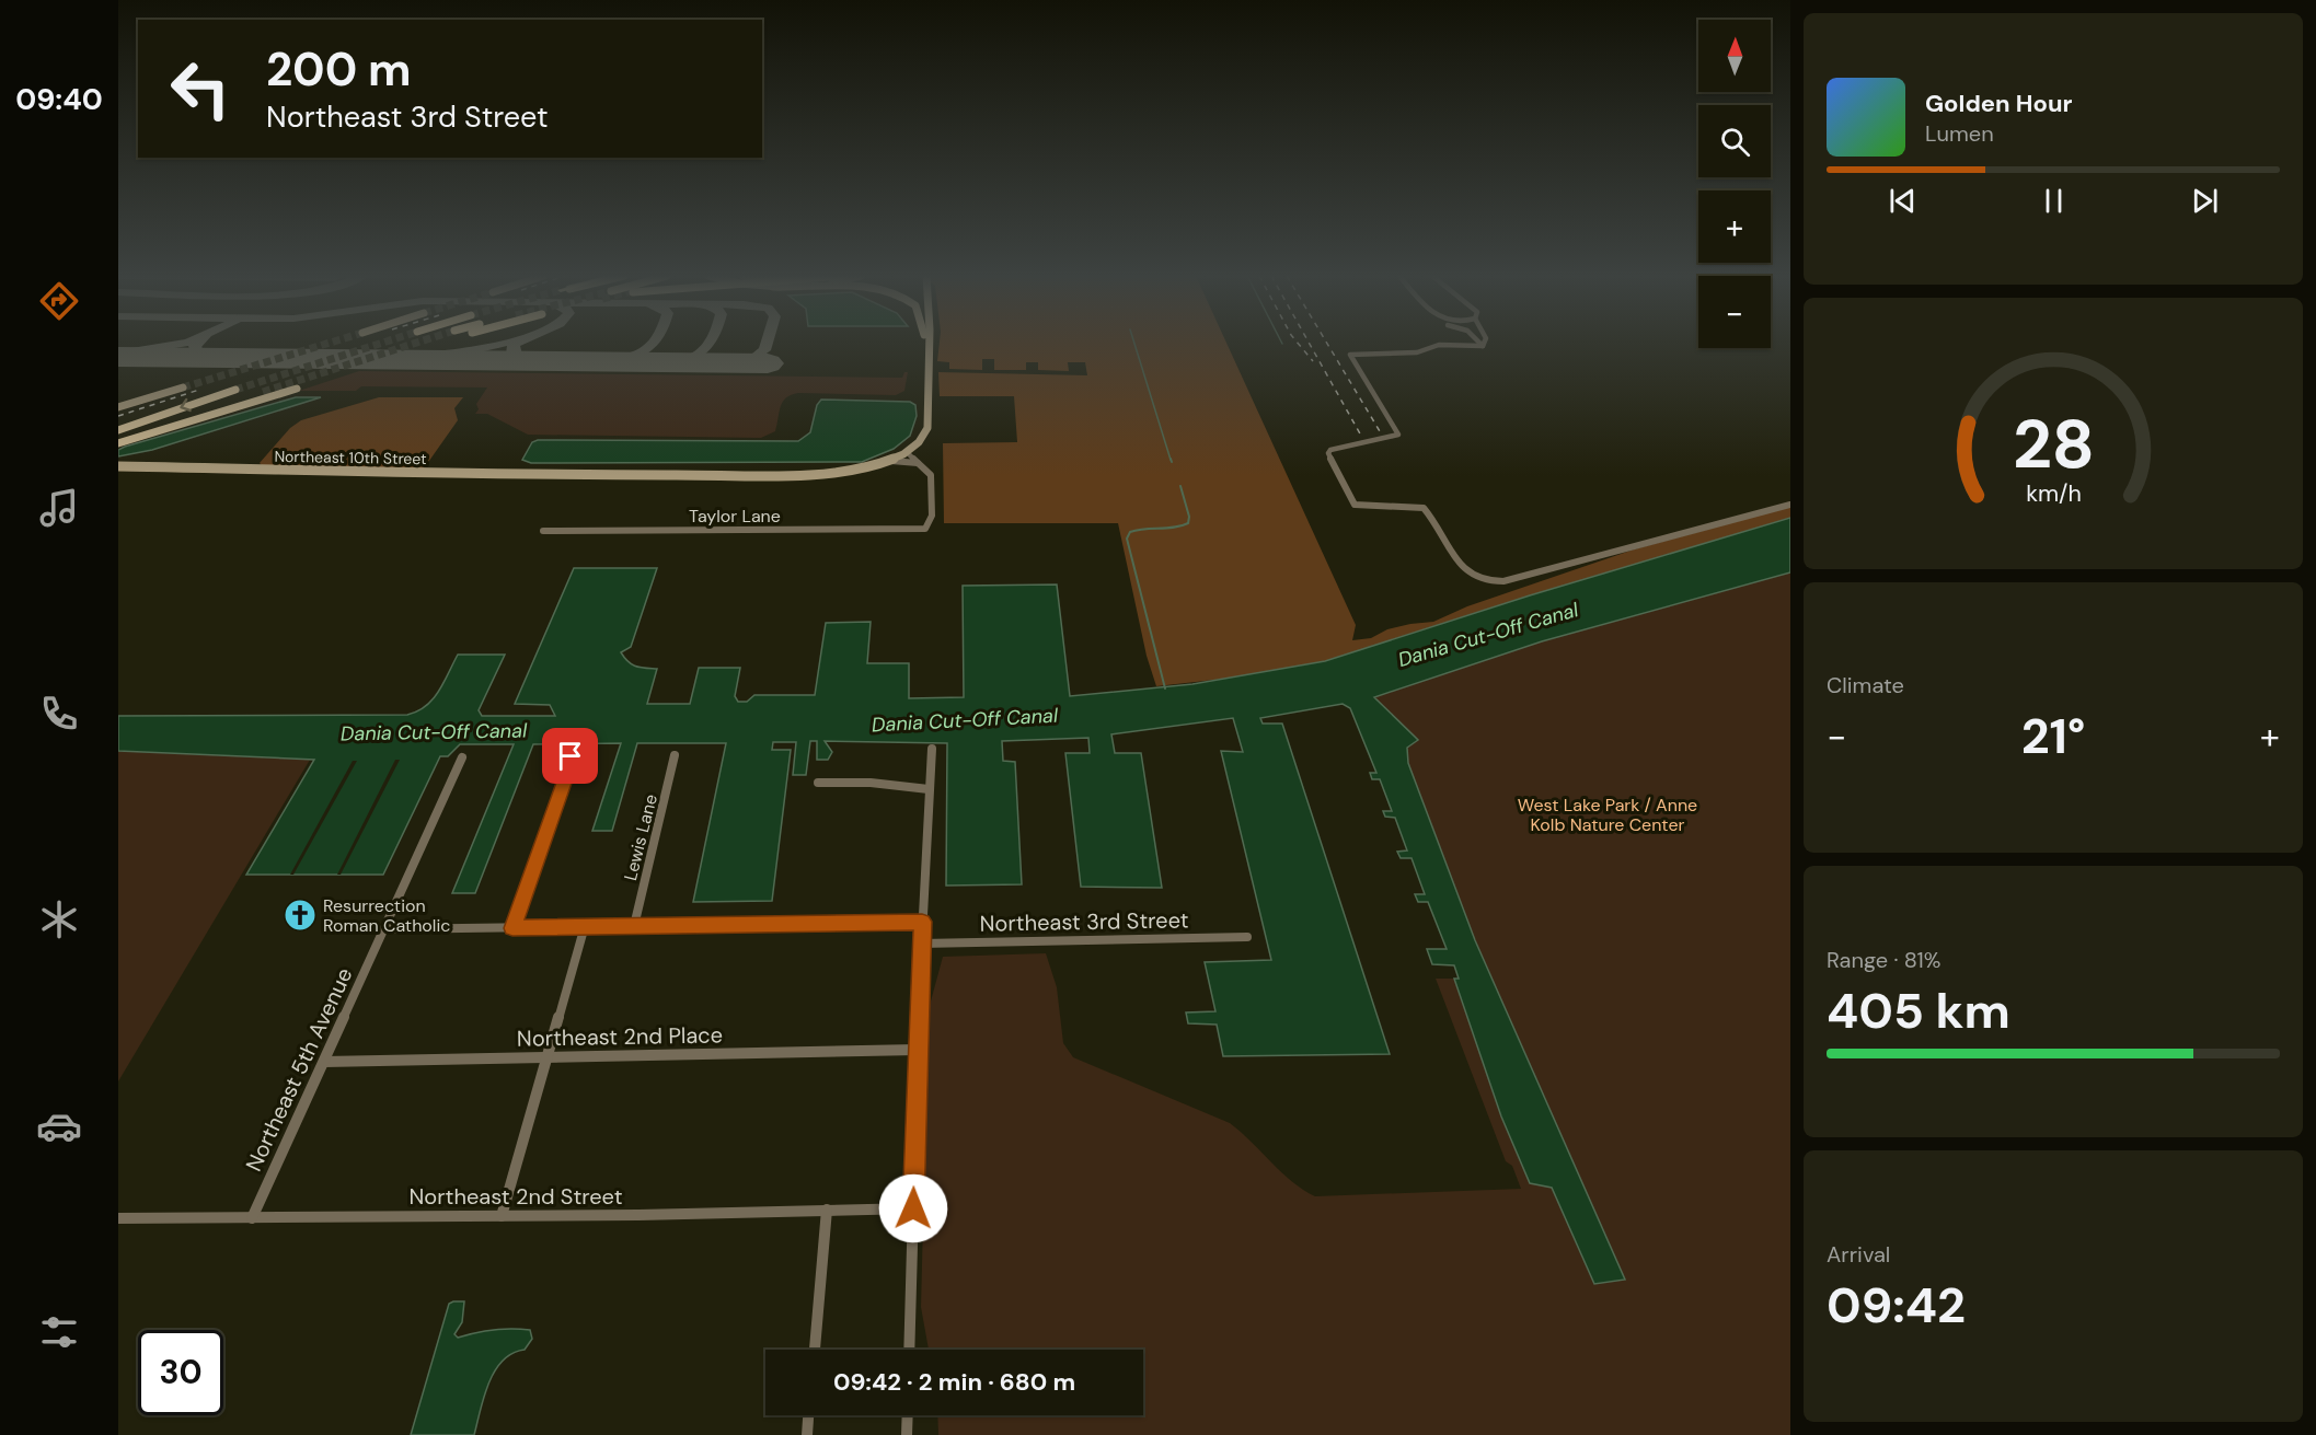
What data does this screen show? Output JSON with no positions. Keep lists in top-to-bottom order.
{
  "streets": {
    "street": [
      "Northeast 10th Street",
      "Taylor Lane",
      "Lewis Lane",
      "Northeast 3rd Street",
      "Northeast 2nd Place",
      "Northeast 5th Avenue",
      "Northeast 2nd Street"
    ]
  },
  "crossings": [
    ["Northeast 2nd Place", "Northeast 5th Avenue"],
    ["Northeast 5th Avenue", "Northeast 2nd Street"]
  ],
  "water": ["Dania Cut-Off Canal"],
  "parks": ["West Lake Park / Anne Kolb Nature Center"],
  "places": {
    "church": ["Resurrection Roman Catholic"]
  },
  "north": "top",
  "page": {
    "tabs": "09:40",
    "map_buttons": ["+", "−"],
    "turn": ["200 m", "Northeast 3rd Street"],
    "song": ["Golden Hour", "Lumen"],
    "tile": [
      "Climate",
      ["Range · 81%", "405 km"],
      ["Arrival", "09:42"]
    ],
    "heat": ["−", "21°", "+"],
    "limit": "30",
    "trip": "09:42 · 2 min · 680 m",
    "gauge": ["28", "km/h"]
  }
}
